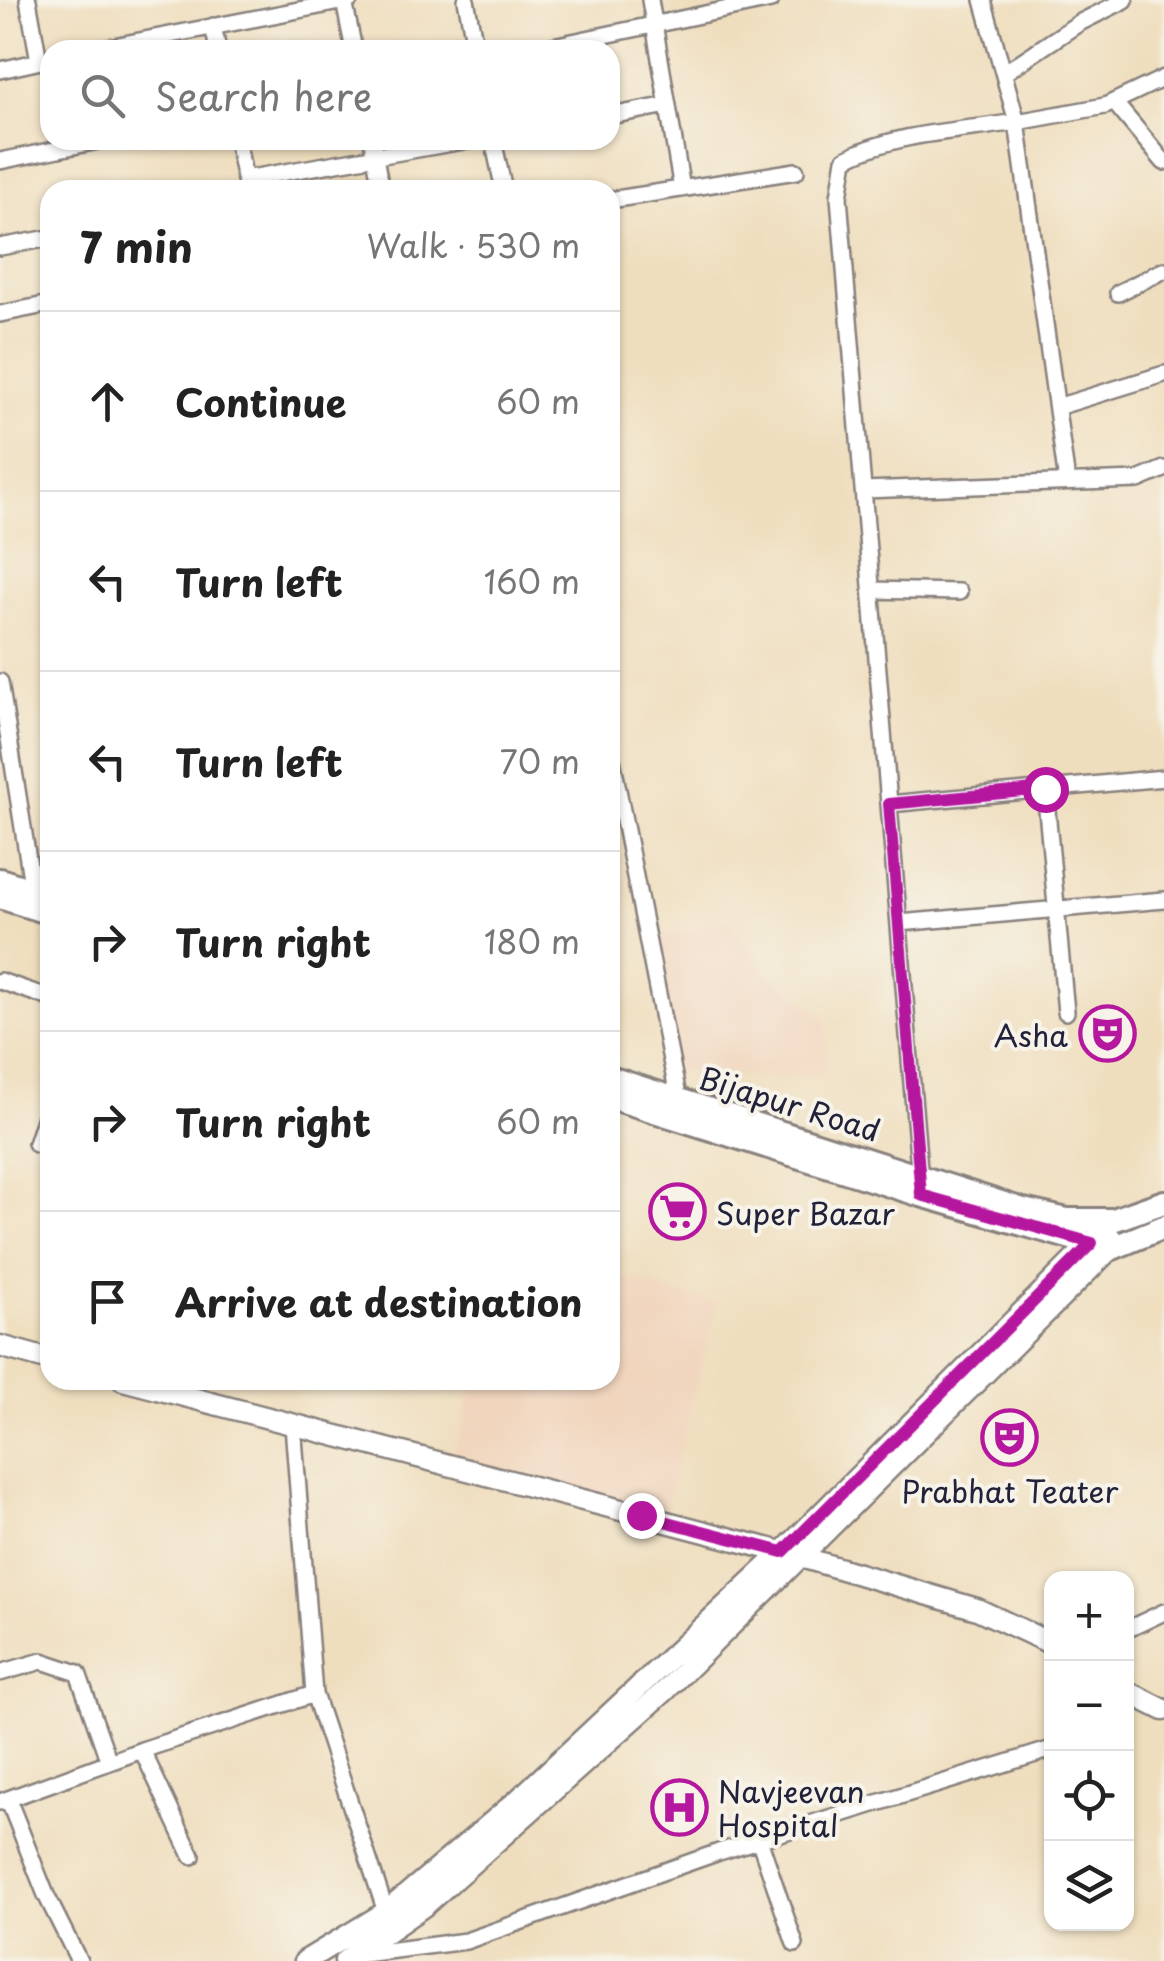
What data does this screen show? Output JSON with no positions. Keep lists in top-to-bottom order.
{
  "streets": {
    "main road": ["Bijapur Road"]
  },
  "places": {
    "theatre": ["Asha", "Prabhat Teater"],
    "supermarket": ["Super Bazar"],
    "hospital": ["Navjeevan Hospital"]
  },
  "page": {
    "search": "Search here",
    "heading": ["7 min", "Walk · 530 m"],
    "list": [
      ["Continue", "60 m"],
      ["Turn left", "160 m"],
      ["Turn left", "70 m"],
      ["Turn right", "180 m"],
      ["Turn right", "60 m"],
      "Arrive at destination"
    ],
    "map_buttons": ["+", "−"]
  }
}
